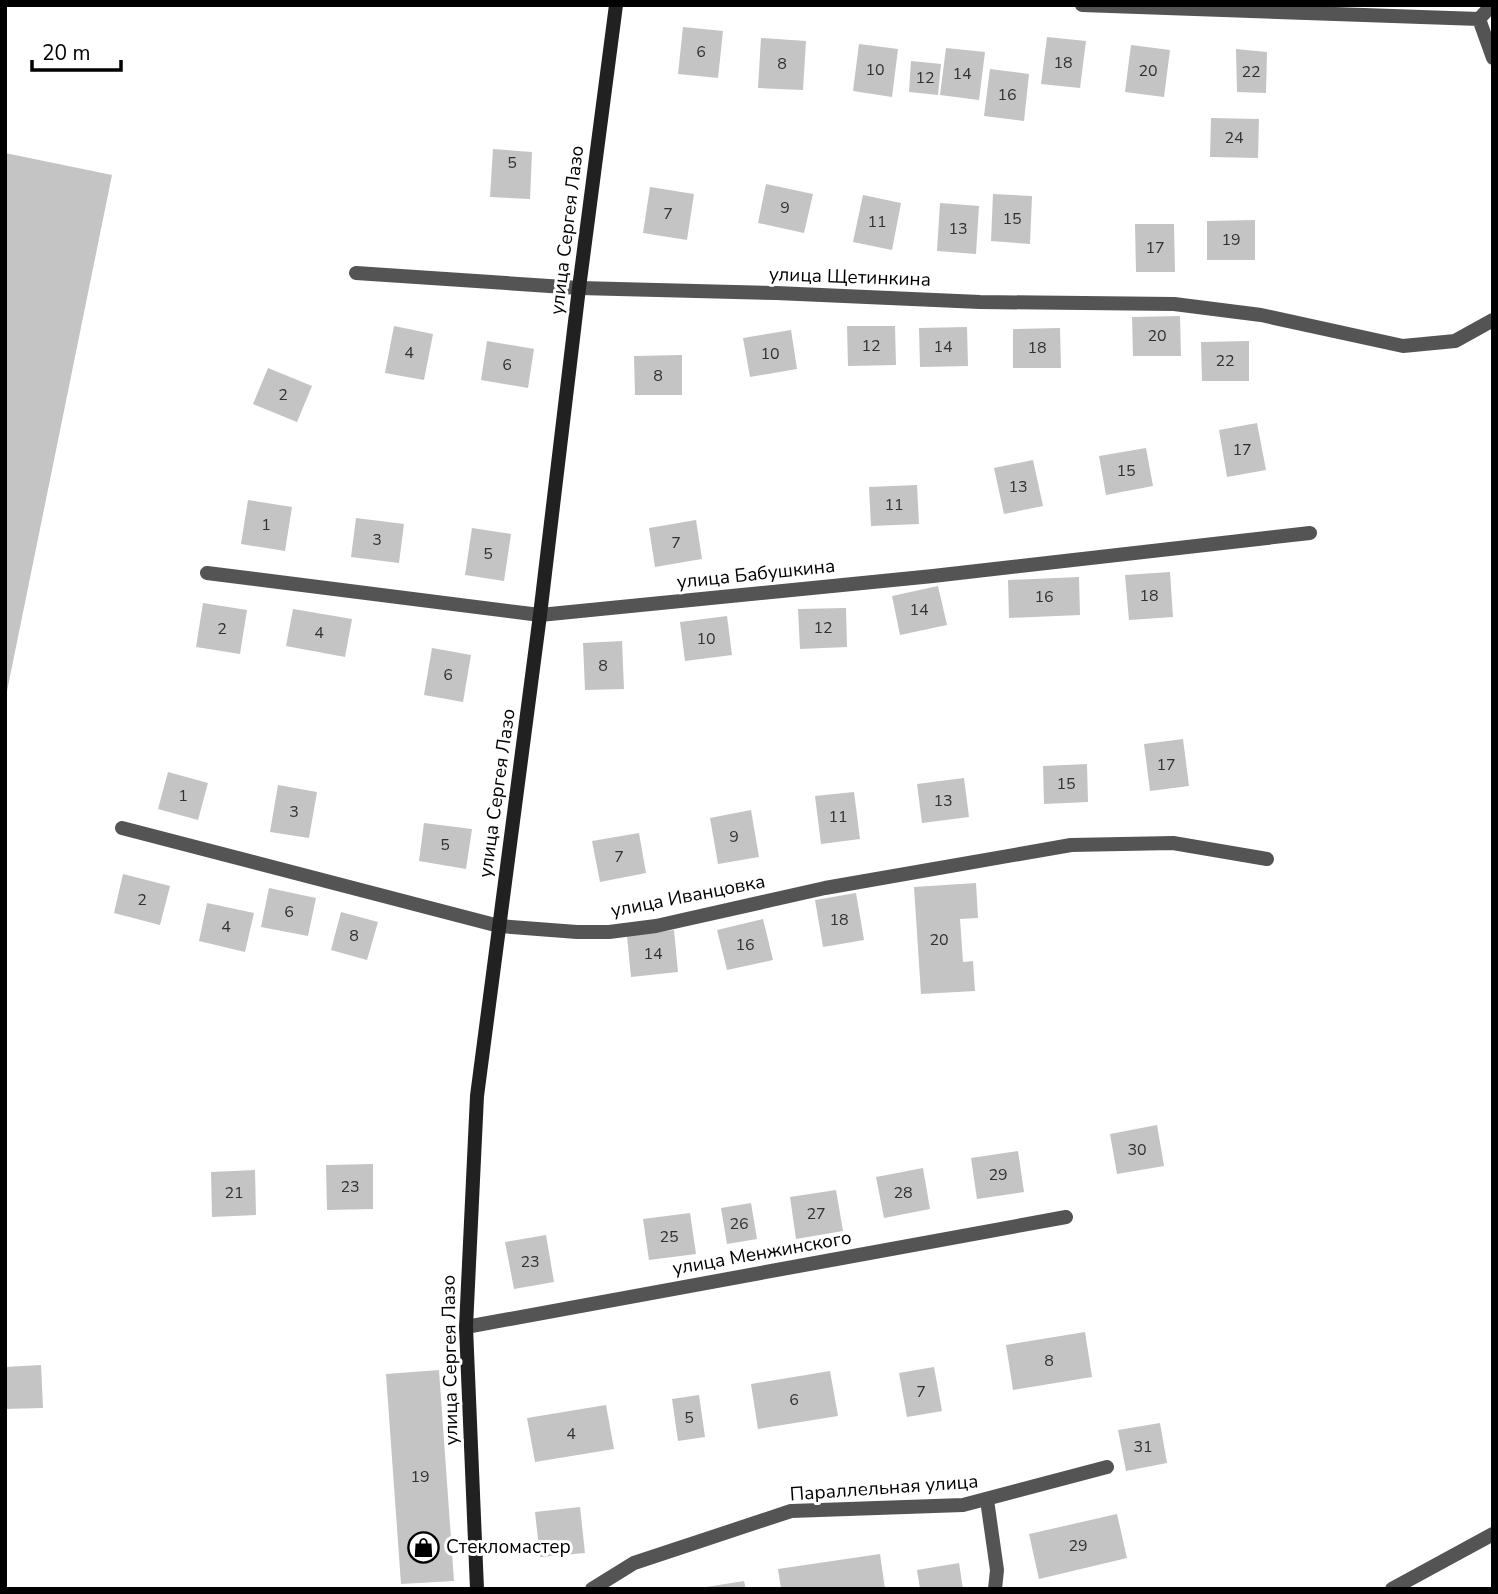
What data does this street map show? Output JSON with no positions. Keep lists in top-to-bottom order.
{
  "streets": {
    "main road": ["улица Сергея Лазо"],
    "street": [
      "улица Щетинкина",
      "улица Бабушкина",
      "улица Иванцовка",
      "улица Менжинского",
      "Параллельная улица"
    ]
  },
  "crossings": [
    ["улица Сергея Лазо", "улица Щетинкина"],
    ["улица Сергея Лазо", "улица Бабушкина"],
    ["улица Сергея Лазо", "улица Иванцовка"],
    ["улица Сергея Лазо", "улица Менжинского"]
  ],
  "places": {
    "shop": ["Стекломастер"]
  },
  "house_numbers": [
    "6",
    "18",
    "8",
    "10",
    "20",
    "22",
    "14",
    "12",
    "16",
    "24",
    "5",
    "9",
    "7",
    "15",
    "11",
    "13",
    "19",
    "17",
    "20",
    "12",
    "14",
    "18",
    "4",
    "10",
    "22",
    "6",
    "8",
    "2",
    "17",
    "15",
    "13",
    "11",
    "1",
    "3",
    "7",
    "5",
    "18",
    "16",
    "14",
    "12",
    "2",
    "4",
    "10",
    "8",
    "6",
    "17",
    "15",
    "1",
    "13",
    "3",
    "11",
    "9",
    "5",
    "7",
    "2",
    "6",
    "18",
    "4",
    "8",
    "20",
    "16",
    "14",
    "30",
    "29",
    "23",
    "21",
    "28",
    "27",
    "26",
    "25",
    "23",
    "8",
    "7",
    "6",
    "5",
    "4",
    "31",
    "19",
    "29"
  ],
  "scale_bar": "20 m"
}
